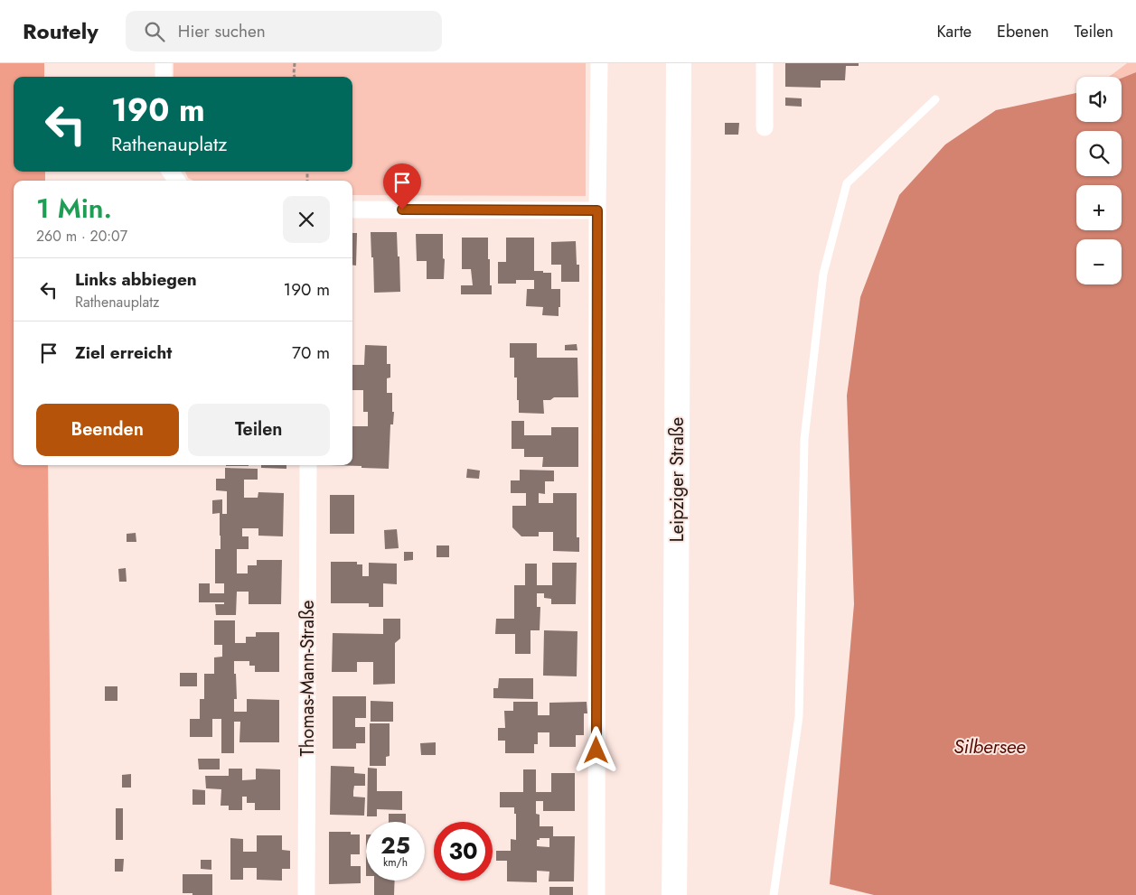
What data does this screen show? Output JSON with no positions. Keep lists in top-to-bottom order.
{
  "streets": {
    "main road": ["Leipziger Straße"],
    "street": ["Thomas-Mann-Straße"]
  },
  "water": ["Silbersee"],
  "page": {
    "header": "Routely",
    "search": "Hier suchen",
    "nav": ["Karte", "Ebenen", "Teilen"],
    "map_buttons": ["+", "−"],
    "turn": ["190 m", "Rathenauplatz"],
    "heading": ["1 Min.", "260 m · 20:07"],
    "list": [
      {
        "name": "Links abbiegen",
        "note": "Rathenauplatz",
        "value": "190 m"
      },
      {
        "name": "Ziel erreicht",
        "value": "70 m"
      }
    ],
    "buttons": ["Beenden", "Teilen"],
    "speed": "25 km/h",
    "limit": "30"
  }
}
